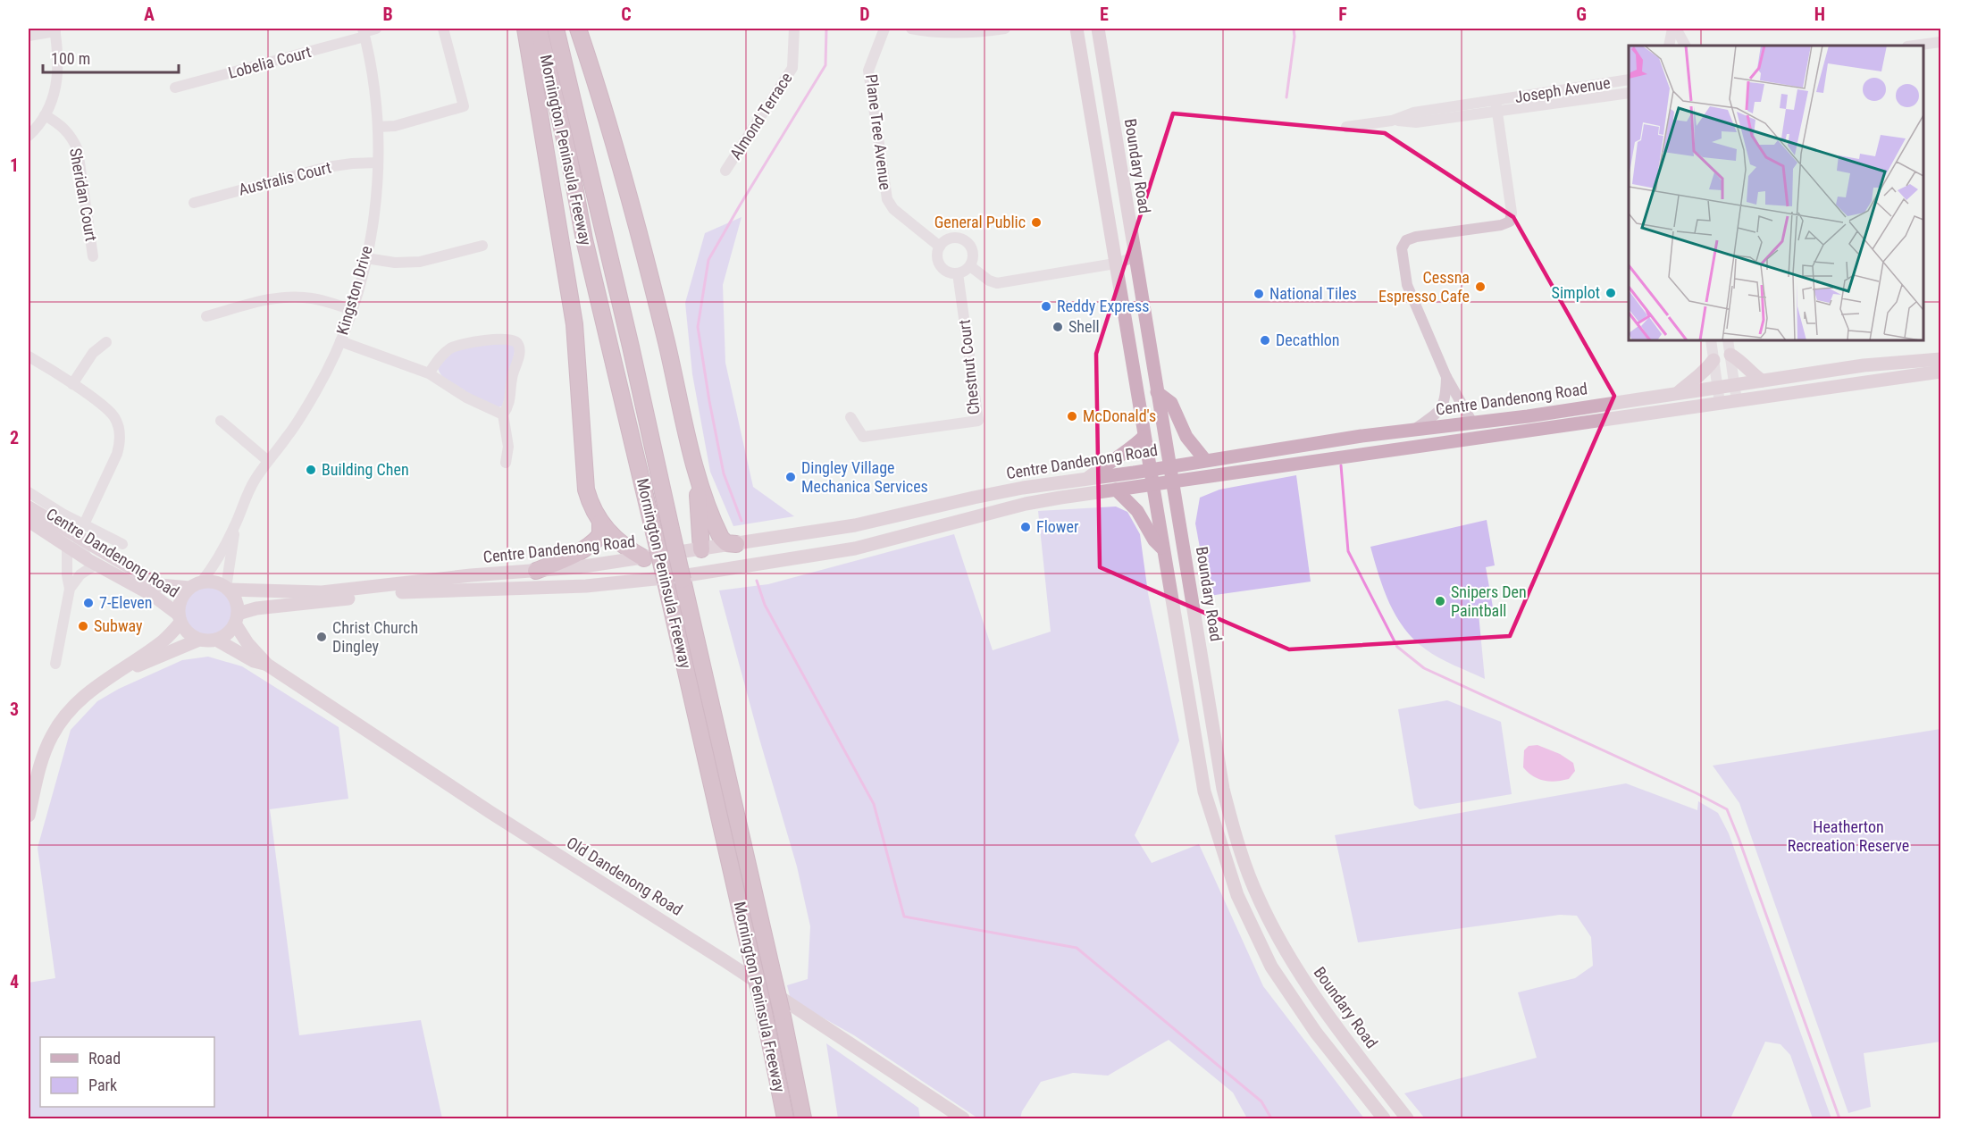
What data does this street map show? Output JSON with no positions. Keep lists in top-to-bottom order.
{
  "streets": {
    "highway": ["Mornington Peninsula Freeway"],
    "main road": ["Boundary Road", "Centre Dandenong Road", "Old Dandenong Road"],
    "street": [
      "Lobelia Court",
      "Joseph Avenue",
      "Almond Terrace",
      "Plane Tree Avenue",
      "Australis Court",
      "Sheridan Court",
      "Kingston Drive",
      "Chestnut Court"
    ]
  },
  "crossings": [
    ["Lobelia Court", "Kingston Drive"],
    ["Joseph Avenue", "Centre Dandenong Road"],
    ["Plane Tree Avenue", "Chestnut Court"],
    ["Mornington Peninsula Freeway", "Centre Dandenong Road"],
    ["Boundary Road", "Centre Dandenong Road"],
    ["Australis Court", "Kingston Drive"],
    ["Kingston Drive", "Centre Dandenong Road"],
    ["Kingston Drive", "Old Dandenong Road"],
    ["Centre Dandenong Road", "Old Dandenong Road"]
  ],
  "parks": ["Heatherton Recreation Reserve"],
  "places": [
    "General Public",
    "Cessna Espresso Cafe",
    "Simplot",
    "National Tiles",
    "Reddy Express",
    "Shell",
    "Decathlon",
    "McDonald's",
    "Building Chen",
    "Dingley Village Mechanica Services",
    "Flower",
    "Snipers Den Paintball",
    "7-Eleven",
    "Subway",
    "Christ Church Dingley"
  ],
  "legend": ["Road", "Park"],
  "scale_bar": "100 m",
  "grid": {
    "columns": [
      "A",
      "B",
      "C",
      "D",
      "E",
      "F",
      "G",
      "H"
    ],
    "rows": [
      "1",
      "2",
      "3",
      "4"
    ]
  }
}
